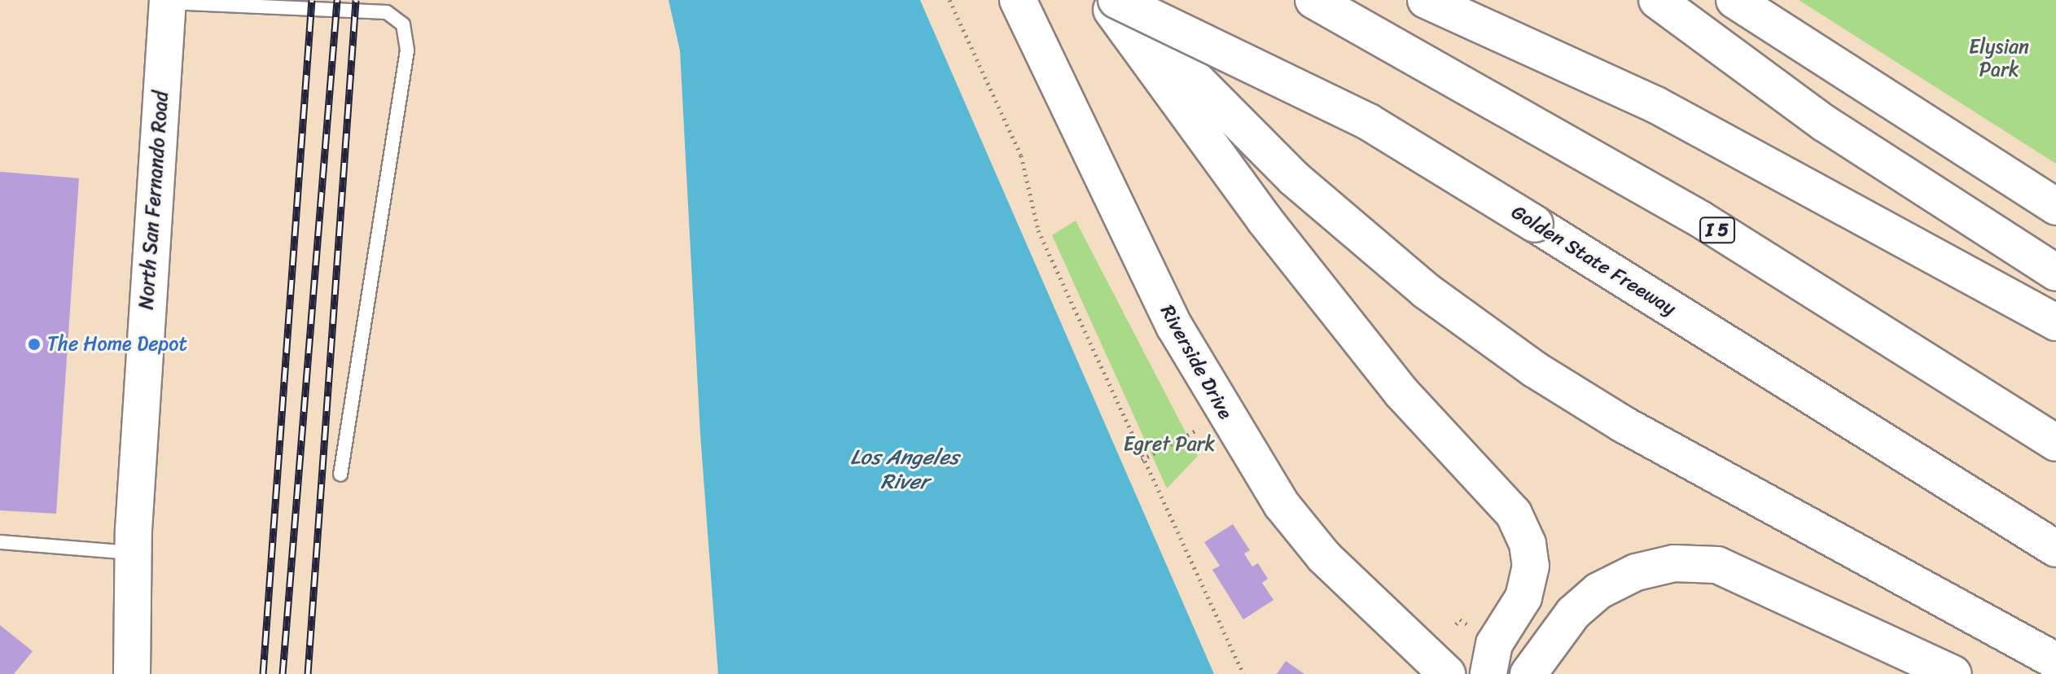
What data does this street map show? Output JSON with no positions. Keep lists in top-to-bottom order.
{
  "streets": {
    "main road": [
      "North San Fernando Road",
      "I 5",
      "Golden State Freeway",
      "Riverside Drive"
    ]
  },
  "water": ["Los Angeles River"],
  "parks": ["Elysian Park", "Egret Park"],
  "places": ["The Home Depot"]
}
